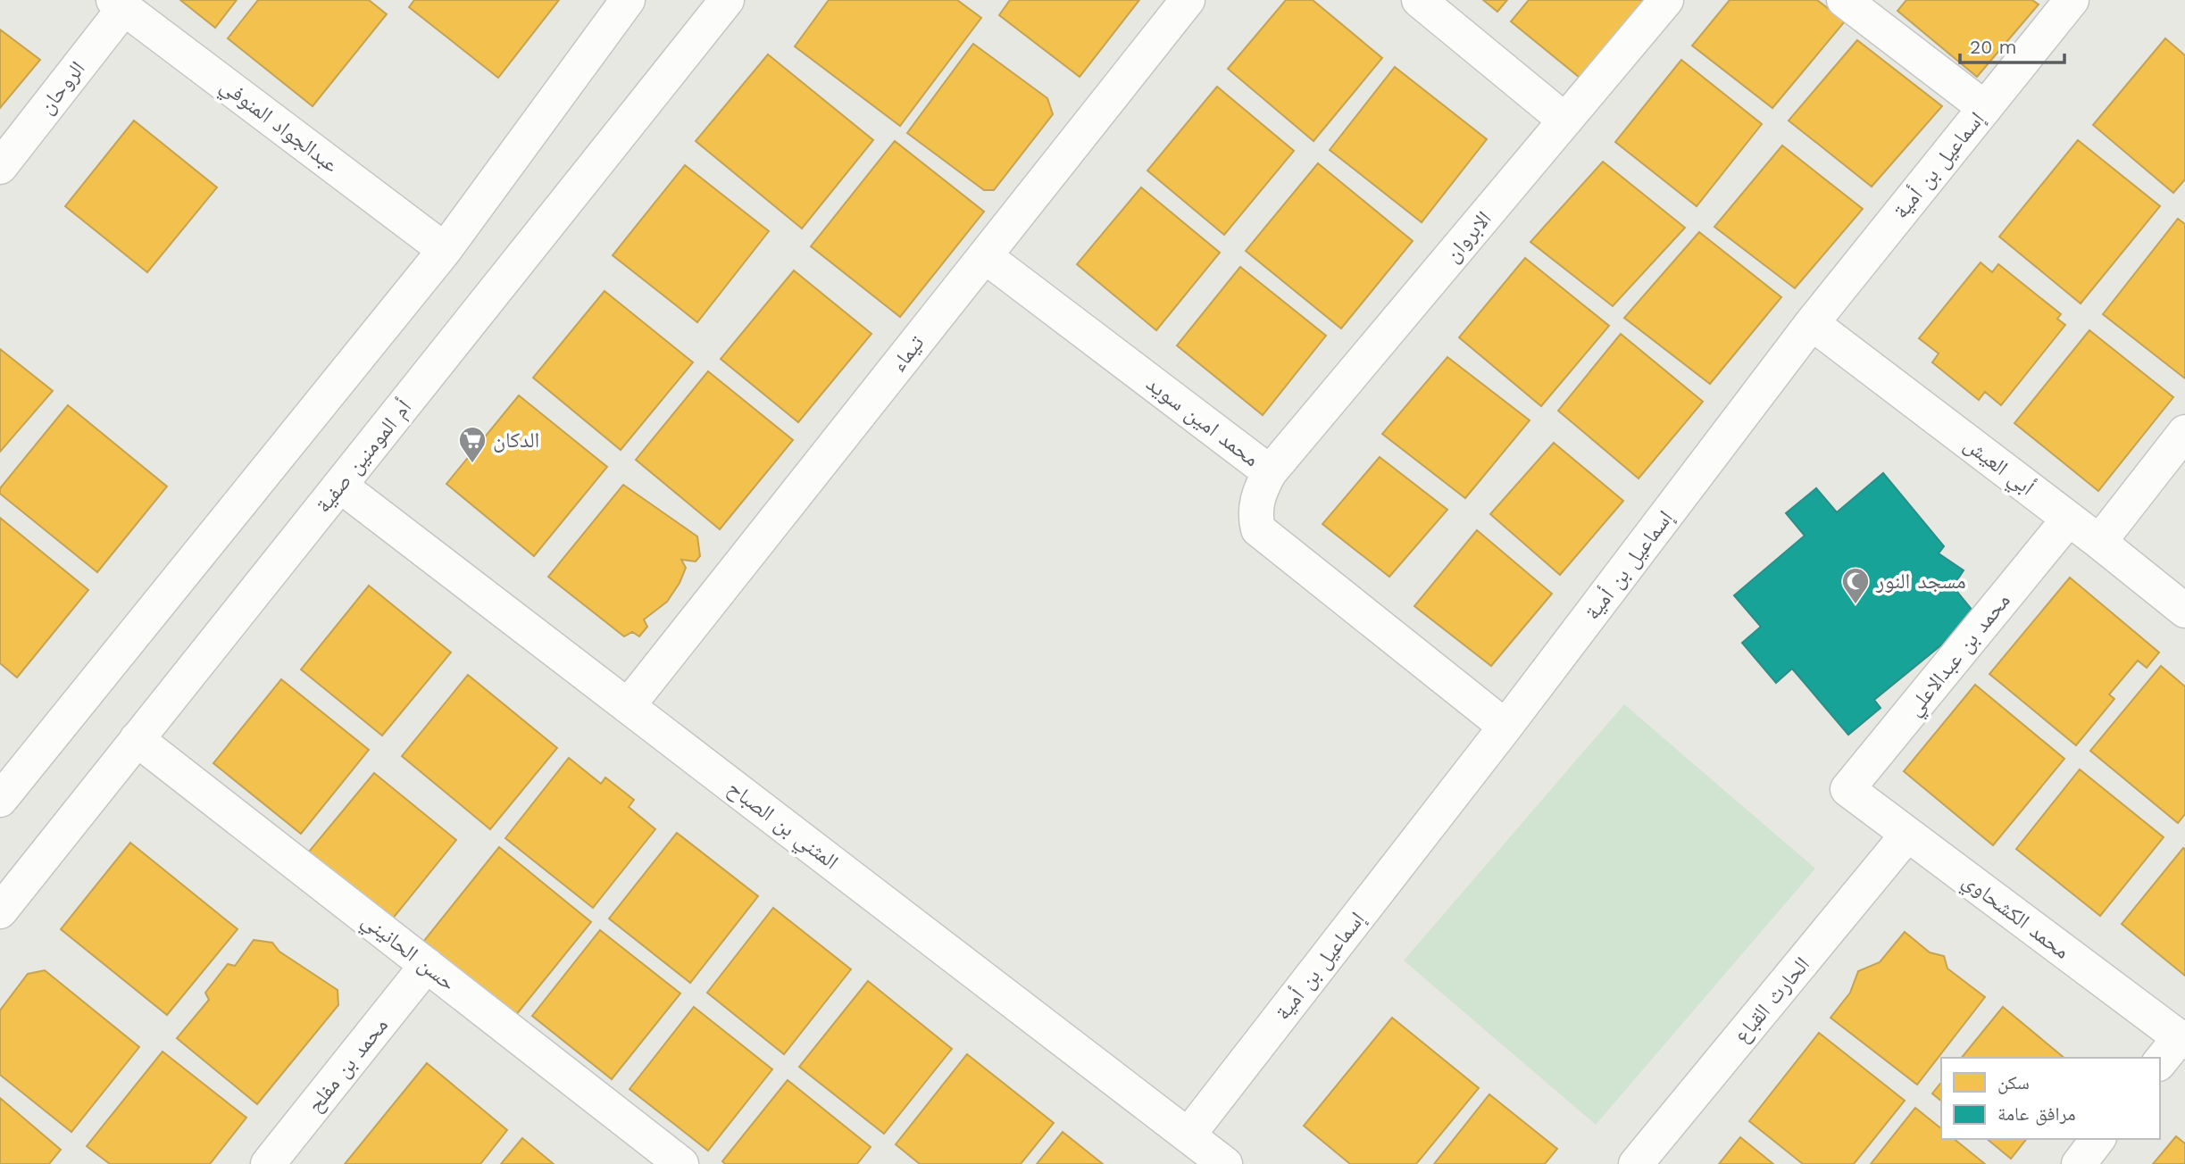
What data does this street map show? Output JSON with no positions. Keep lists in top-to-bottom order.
{
  "streets": {
    "street": [
      "الروحان",
      "عبدالجواد المنوفي",
      "إسماعيل بن أمية",
      "الابروان",
      "تيماء",
      "محمد امين سويد",
      "أم المومنين صفية",
      "أبي العيش",
      "محمد بن عبدالاعلي",
      "المثني بن الصباح",
      "محمد الكشحاوي",
      "حسن الحانيني",
      "الحارث القباع",
      "محمد بن مفلح"
    ]
  },
  "crossings": [
    ["الروحان", "عبدالجواد المنوفي"],
    ["إسماعيل بن أمية", "محمد امين سويد"],
    ["إسماعيل بن أمية", "أبي العيش"],
    ["إسماعيل بن أمية", "المثني بن الصباح"],
    ["الابروان", "محمد امين سويد"],
    ["تيماء", "محمد امين سويد"],
    ["تيماء", "المثني بن الصباح"],
    ["أم المومنين صفية", "المثني بن الصباح"],
    ["أم المومنين صفية", "حسن الحانيني"],
    ["أبي العيش", "محمد بن عبدالاعلي"],
    ["محمد بن عبدالاعلي", "محمد الكشحاوي"],
    ["محمد الكشحاوي", "الحارث القباع"],
    ["حسن الحانيني", "محمد بن مفلح"]
  ],
  "places": {
    "supermarket": ["الدكان"],
    "mosque": ["مسجد النور"]
  },
  "legend": ["سكن", "مرافق عامة"],
  "scale_bar": "20 m"
}
